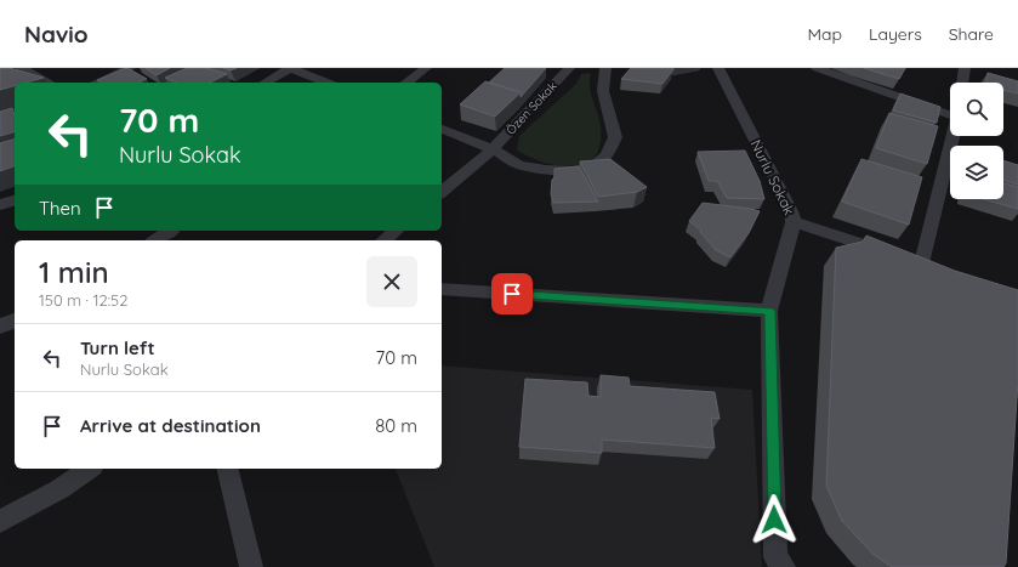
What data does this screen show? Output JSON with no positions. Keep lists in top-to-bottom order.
{
  "streets": {
    "street": ["Özen Sokak", "Nurlu Sokak"]
  },
  "page": {
    "header": "Navio",
    "nav": ["Map", "Layers", "Share"],
    "turn": ["70 m", "Nurlu Sokak"],
    "then": "Then",
    "heading": ["1 min", "150 m · 12:52"],
    "list": [
      {
        "name": "Turn left",
        "note": "Nurlu Sokak",
        "value": "70 m"
      },
      {
        "name": "Arrive at destination",
        "value": "80 m"
      }
    ]
  }
}
